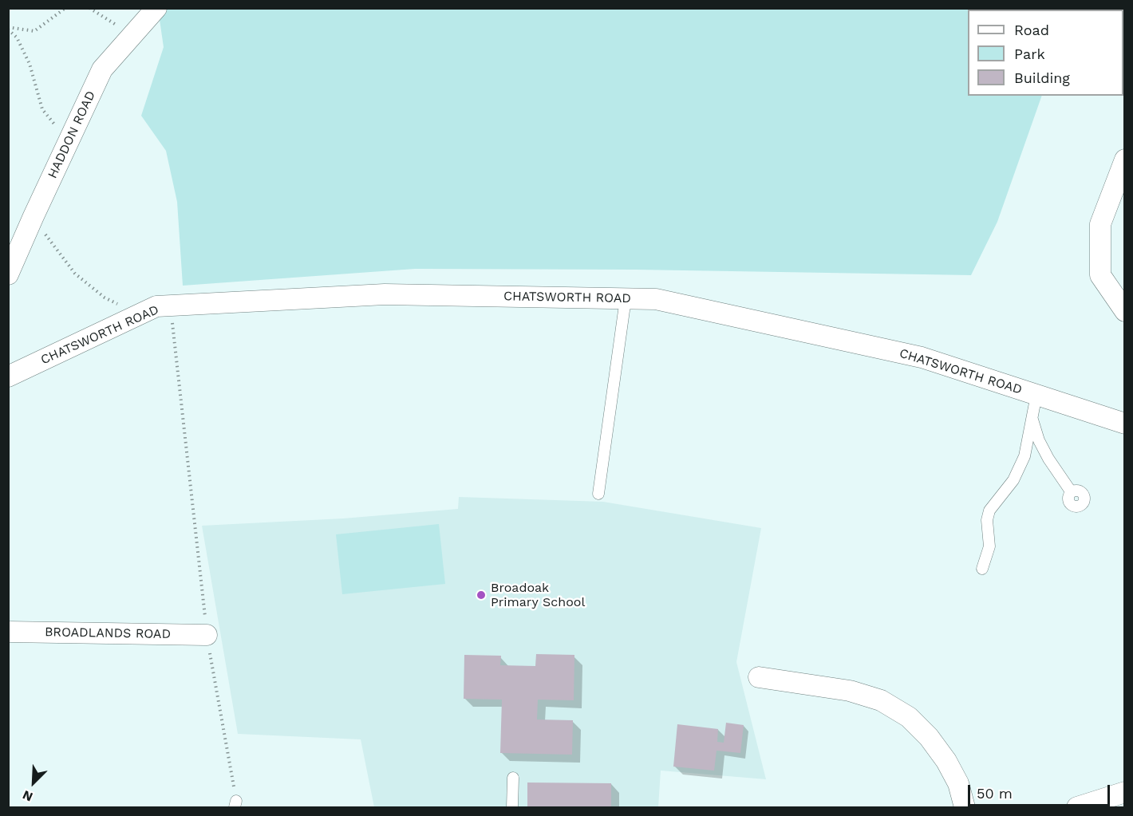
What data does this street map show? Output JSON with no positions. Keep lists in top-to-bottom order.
{
  "streets": {
    "street": ["HADDON ROAD", "CHATSWORTH ROAD", "BROADLANDS ROAD"]
  },
  "places": ["Broadoak Primary School"],
  "legend": ["Road", "Park", "Building"],
  "scale_bar": "50 m",
  "north": "bottom left"
}
